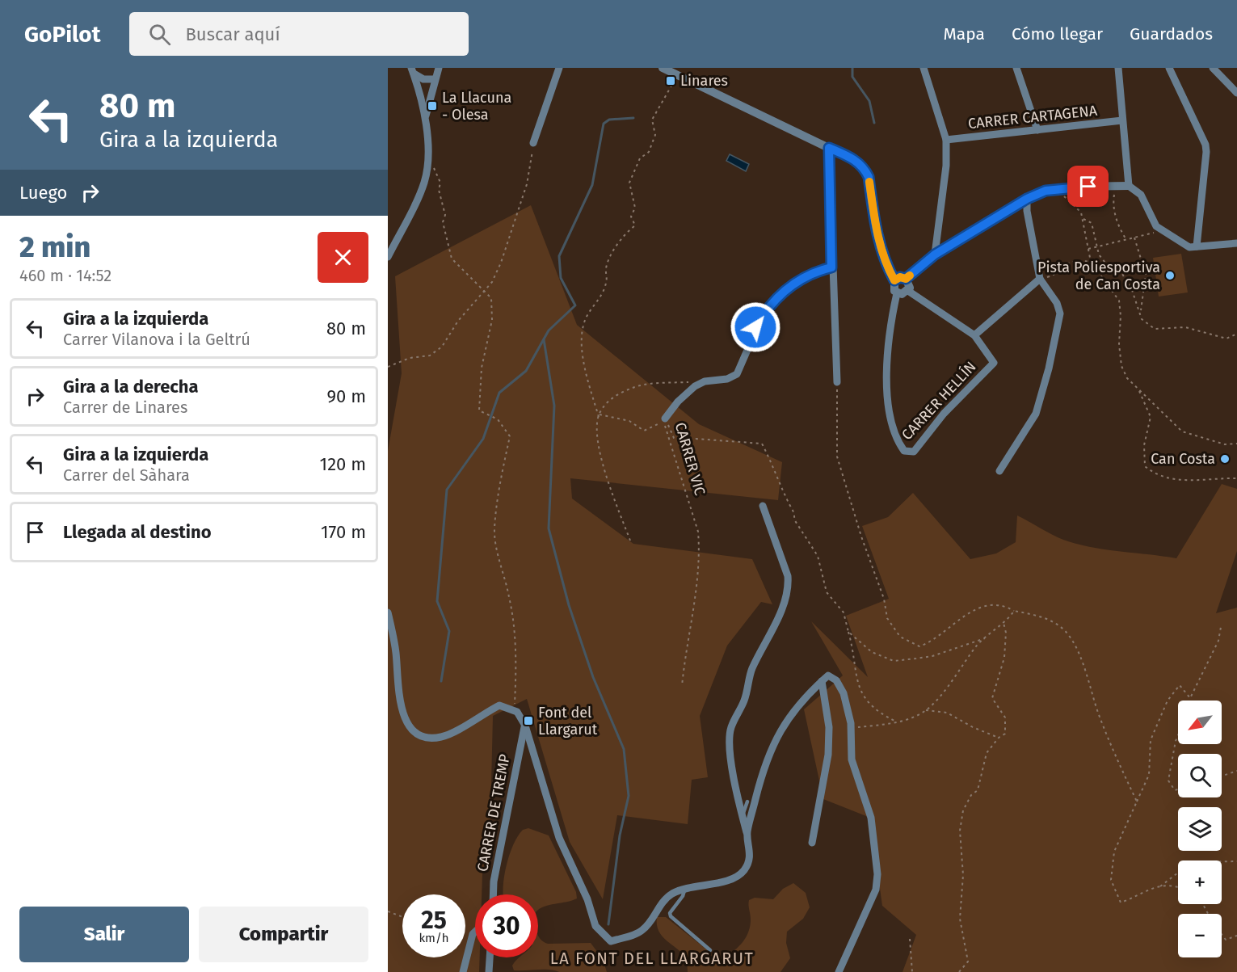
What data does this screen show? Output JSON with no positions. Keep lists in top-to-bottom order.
{
  "streets": {
    "street": [
      "CARRER CARTAGENA",
      "CARRER HELLÍN",
      "CARRER VIC",
      "CARRER DE TREMP"
    ]
  },
  "districts": ["LA FONT DEL LLARGARUT"],
  "places": {
    "transit": ["Linares", "La Llacuna - Olesa", "Font del Llargarut"],
    "other": ["Pista Poliesportiva de Can Costa", "Can Costa"]
  },
  "north": "bottom left",
  "page": {
    "header": "GoPilot",
    "search": "Buscar aquí",
    "nav": ["Mapa", "Cómo llegar", "Guardados"],
    "turn": ["80 m", "Gira a la izquierda"],
    "then": "Luego",
    "heading": ["2 min", "460 m · 14:52"],
    "list": [
      {
        "name": "Gira a la izquierda",
        "note": "Carrer Vilanova i la Geltrú",
        "value": "80 m"
      },
      {
        "name": "Gira a la derecha",
        "note": "Carrer de Linares",
        "value": "90 m"
      },
      {
        "name": "Gira a la izquierda",
        "note": "Carrer del Sàhara",
        "value": "120 m"
      },
      {
        "name": "Llegada al destino",
        "value": "170 m"
      }
    ],
    "map_buttons": ["+", "−"],
    "speed": "25 km/h",
    "limit": "30",
    "buttons": ["Salir", "Compartir"]
  }
}
